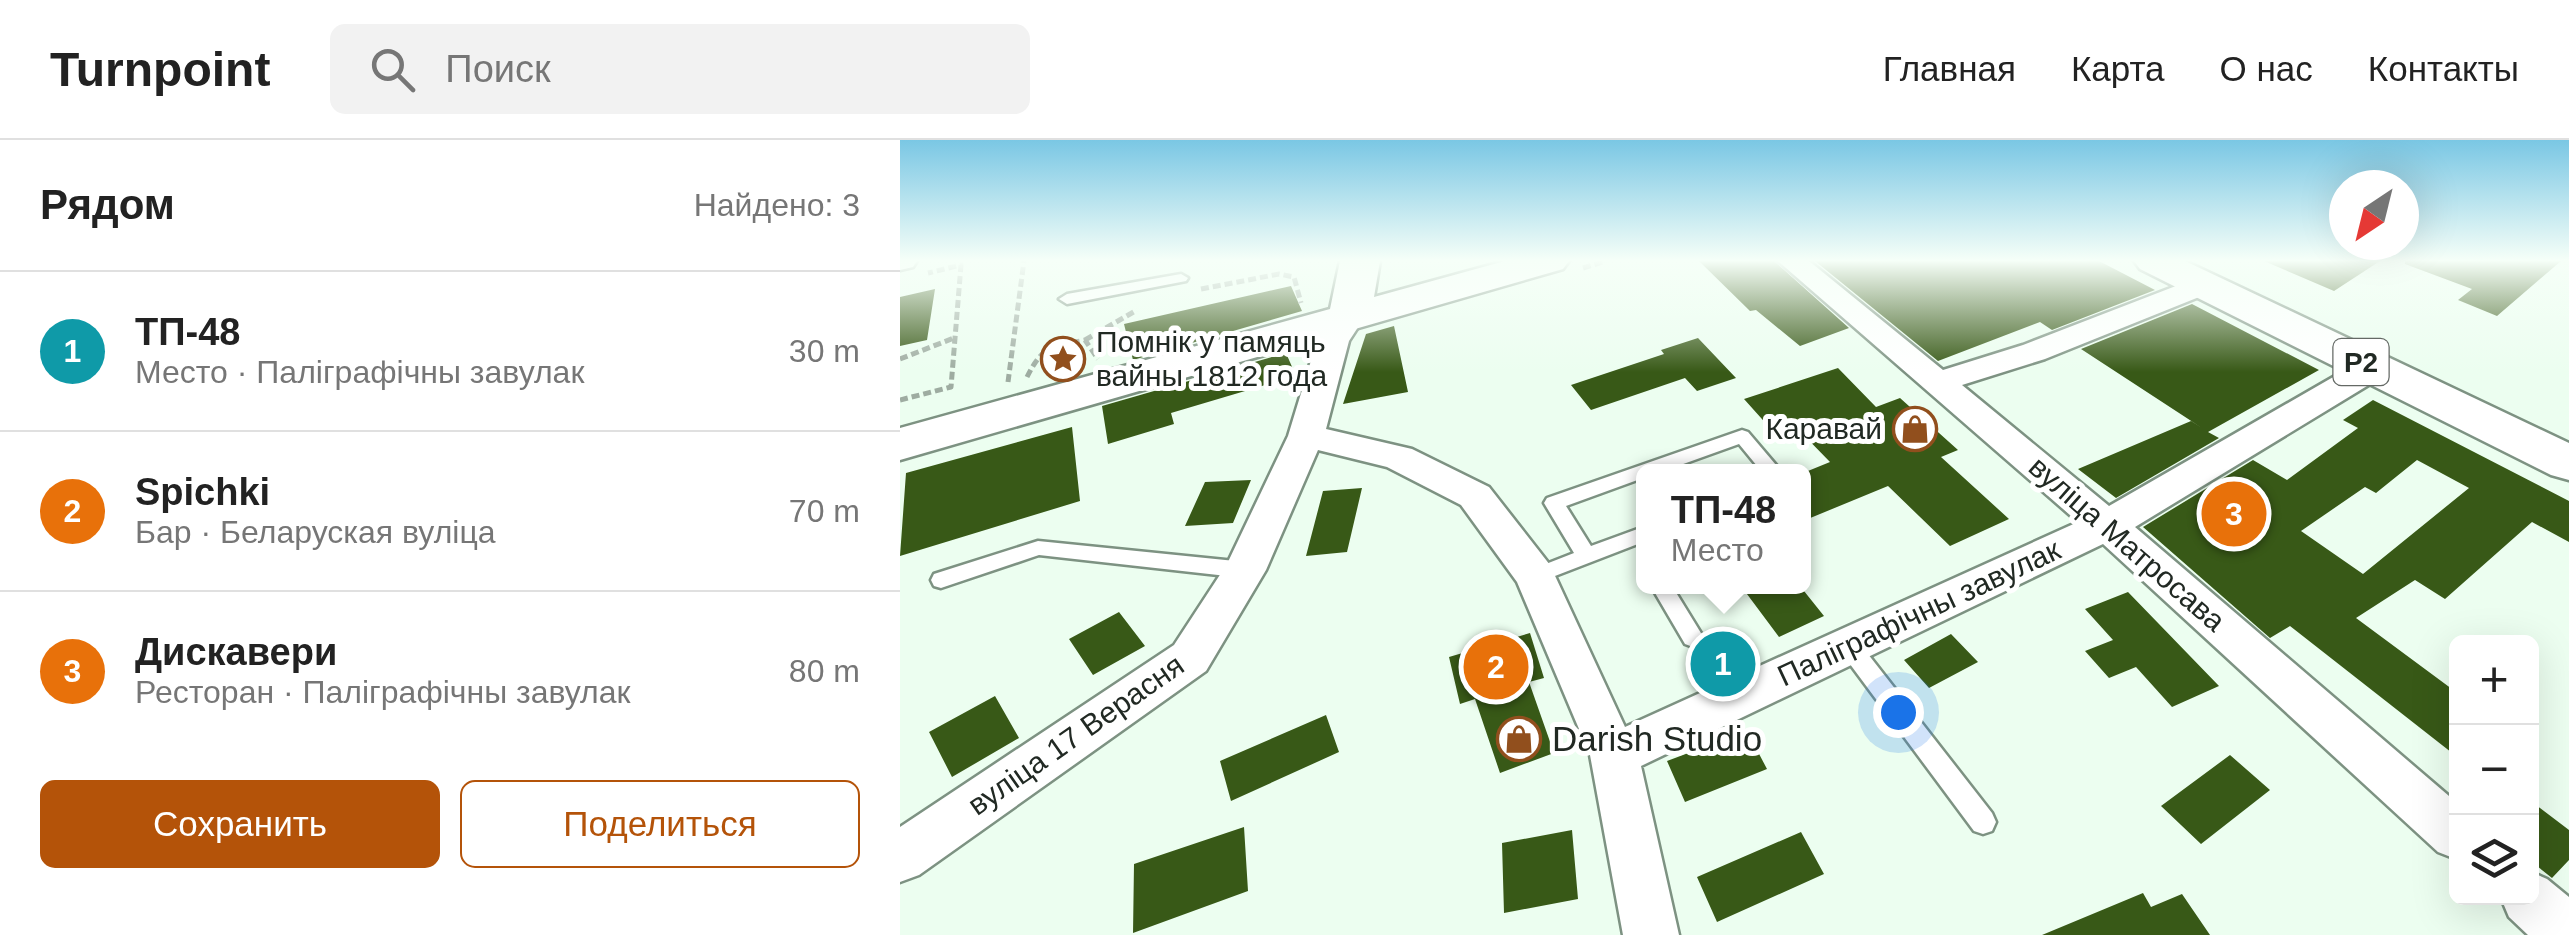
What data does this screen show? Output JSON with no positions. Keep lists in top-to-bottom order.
{
  "streets": {
    "main road": ["Р2"],
    "street": ["вуліца Матросава", "Паліграфічны завулак", "вуліца 17 Верасня"]
  },
  "crossings": [
    ["Р2", "Паліграфічны завулак"],
    ["вуліца Матросава", "Паліграфічны завулак"]
  ],
  "places": {
    "place": ["Помнік у памяць вайны 1812 года"],
    "shop": ["Каравай", "Darish Studio"]
  },
  "north": "bottom left",
  "page": {
    "header": "Turnpoint",
    "search": "Поиск",
    "nav": [
      "Главная",
      "Карта",
      "О нас",
      "Контакты"
    ],
    "heading": ["Рядом", "Найдено: 3"],
    "list": [
      {
        "mark": "1",
        "name": "ТП-48",
        "note": "Место · Паліграфічны завулак",
        "value": "30 m"
      },
      {
        "mark": "2",
        "name": "Spichki",
        "note": "Бар · Беларуская вуліца",
        "value": "70 m"
      },
      {
        "mark": "3",
        "name": "Дискавери",
        "note": "Ресторан · Паліграфічны завулак",
        "value": "80 m"
      }
    ],
    "popup": ["ТП-48", "Место"],
    "pins": ["3", "1", "2"],
    "map_buttons": ["+", "−"],
    "buttons": ["Сохранить", "Поделиться"]
  }
}
